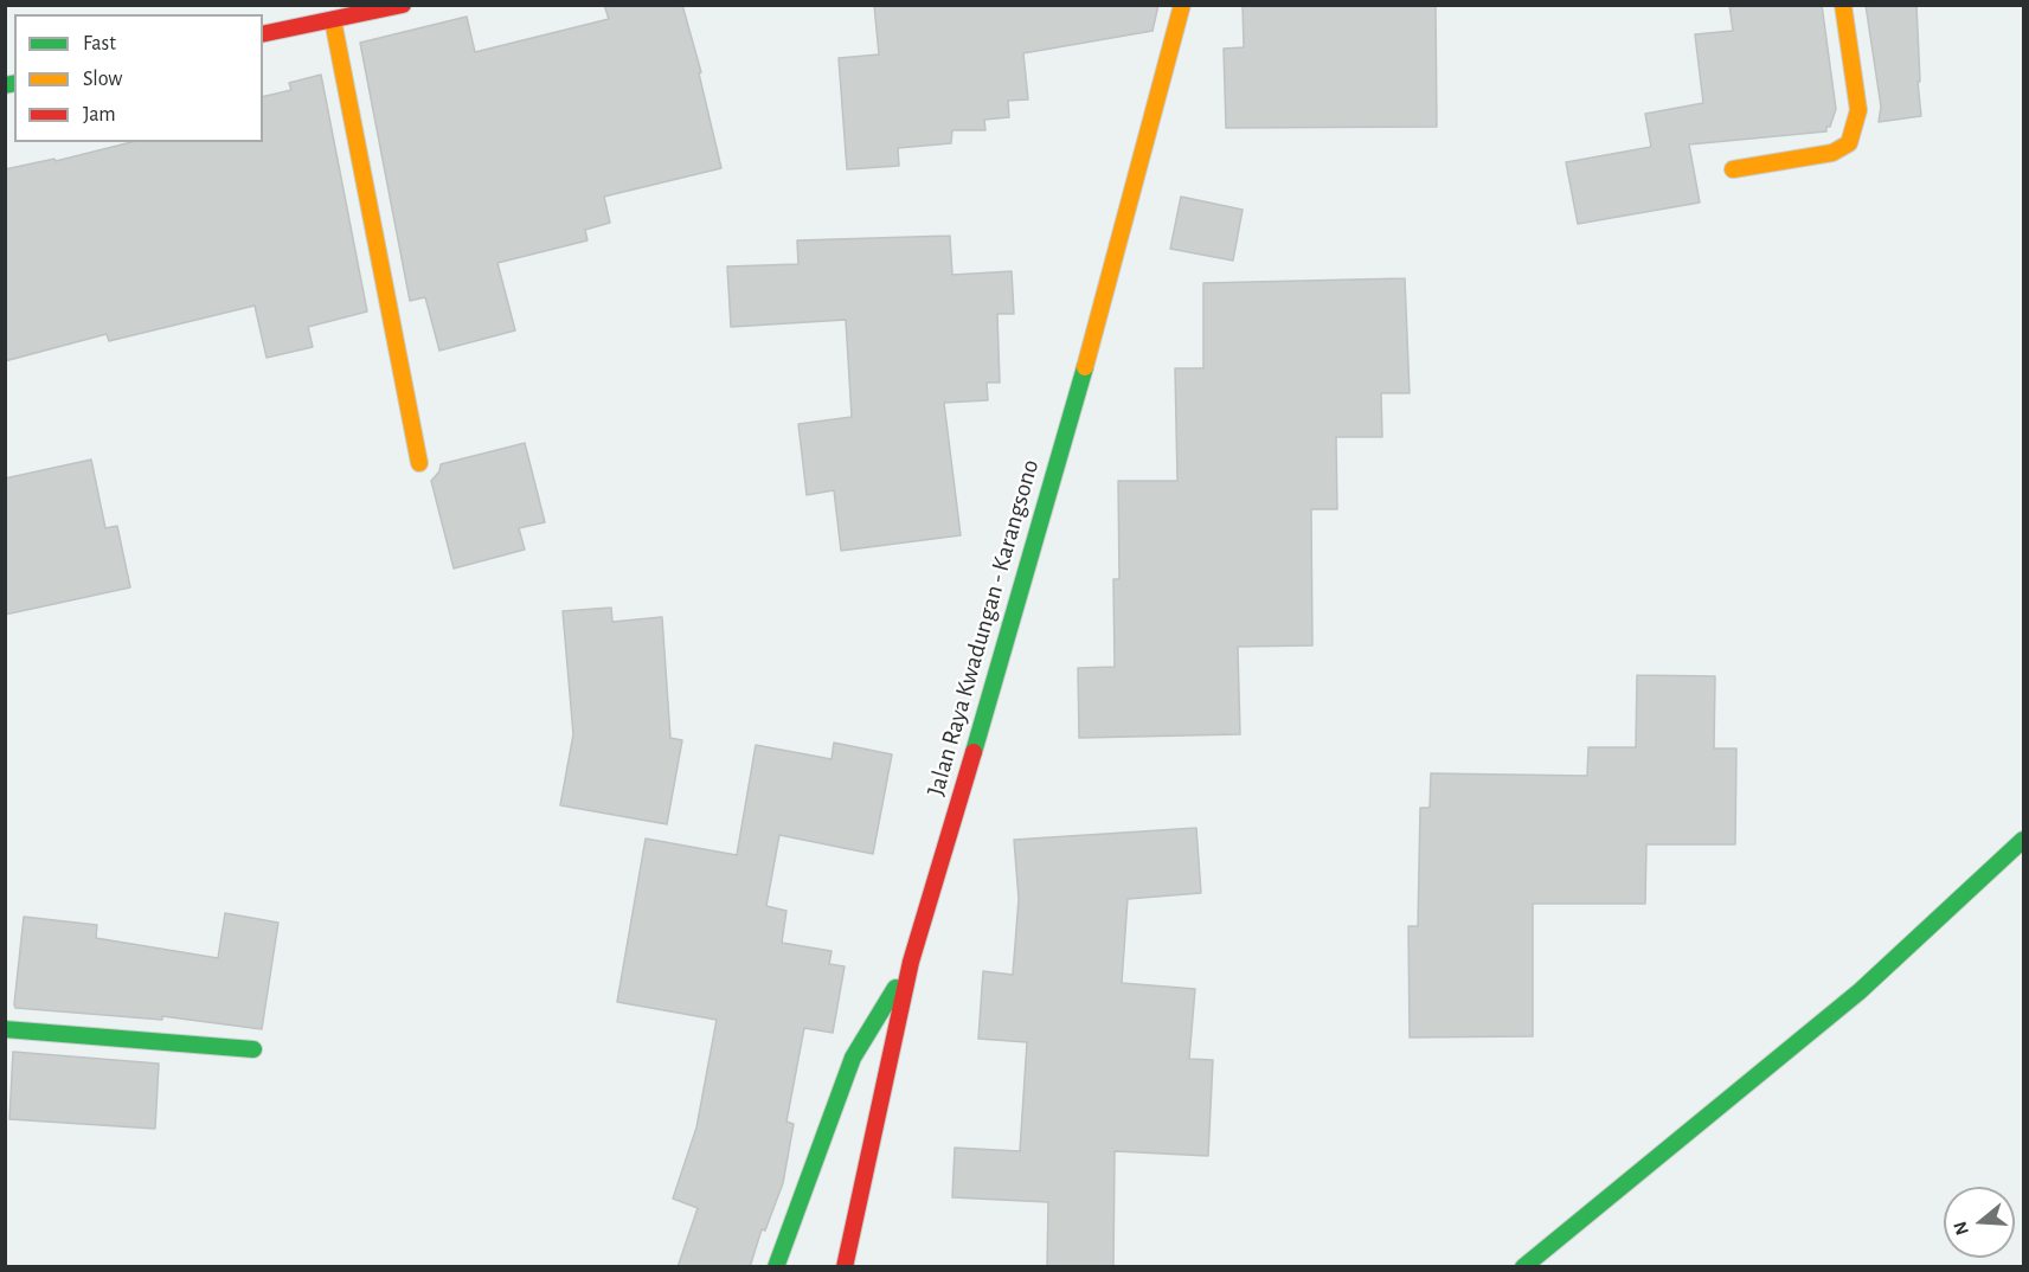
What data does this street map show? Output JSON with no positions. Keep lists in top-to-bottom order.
{
  "streets": {
    "street": ["Jalan Raya Kwadungan - Karangsono"]
  },
  "legend": ["Fast", "Slow", "Jam"],
  "north": "left"
}
